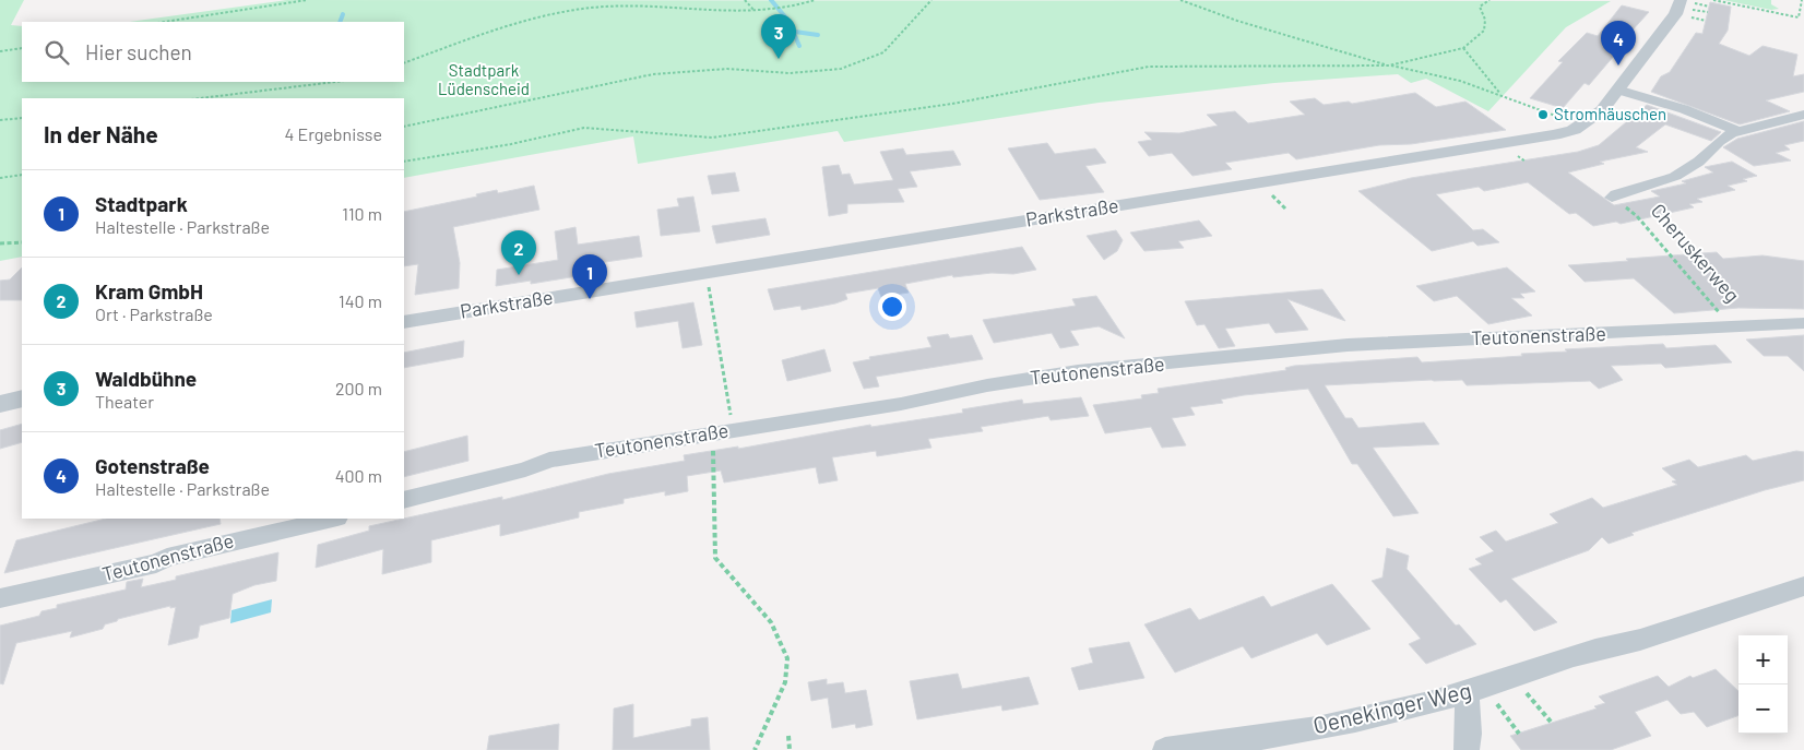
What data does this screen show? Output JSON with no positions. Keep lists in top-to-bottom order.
{
  "streets": {
    "street": [
      "Parkstraße",
      "Cheruskerweg",
      "Teutonenstraße",
      "Oenekinger Weg"
    ]
  },
  "crossings": [
    ["Cheruskerweg", "Teutonenstraße"]
  ],
  "parks": ["Stadtpark Lüdenscheid"],
  "places": ["Stromhäuschen"],
  "page": {
    "pins": [
      "3",
      "4",
      "2",
      "1"
    ],
    "search": "Hier suchen",
    "heading": ["In der Nähe", "4 Ergebnisse"],
    "list": [
      {
        "mark": "1",
        "name": "Stadtpark",
        "note": "Haltestelle · Parkstraße",
        "value": "110 m"
      },
      {
        "mark": "2",
        "name": "Kram GmbH",
        "note": "Ort · Parkstraße",
        "value": "140 m"
      },
      {
        "mark": "3",
        "name": "Waldbühne",
        "note": "Theater",
        "value": "200 m"
      },
      {
        "mark": "4",
        "name": "Gotenstraße",
        "note": "Haltestelle · Parkstraße",
        "value": "400 m"
      }
    ],
    "map_buttons": ["+", "−"]
  }
}
